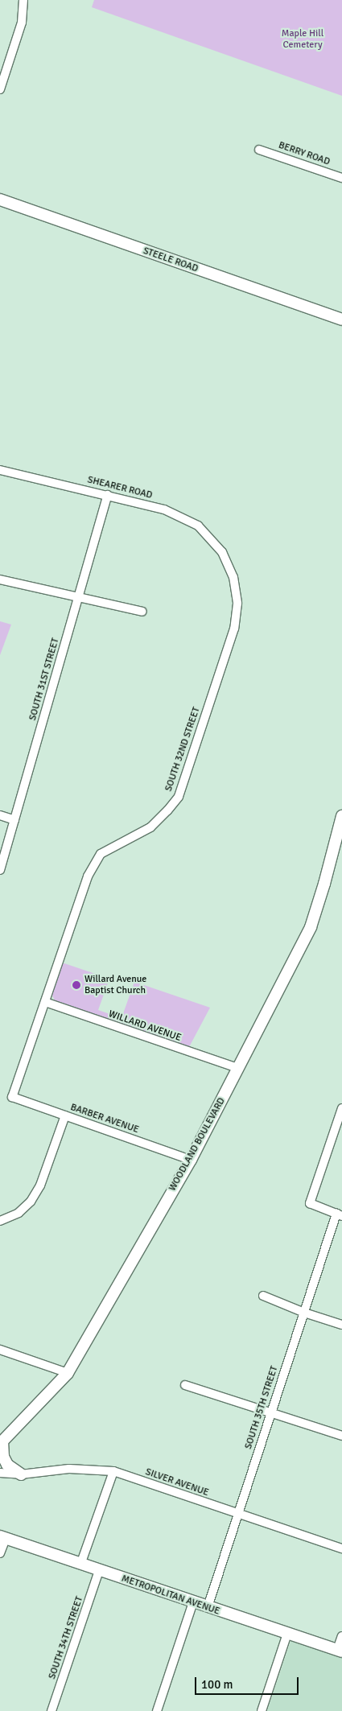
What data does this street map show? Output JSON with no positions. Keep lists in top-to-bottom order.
{
  "streets": {
    "street": [
      "BERRY ROAD",
      "STEELE ROAD",
      "SHEARER ROAD",
      "SOUTH 31ST STREET",
      "SOUTH 32ND STREET",
      "WILLARD AVENUE",
      "BARBER AVENUE",
      "WOODLAND BOULEVARD",
      "SOUTH 35TH STREET",
      "SILVER AVENUE",
      "METROPOLITAN AVENUE",
      "SOUTH 34TH STREET"
    ]
  },
  "crossings": [
    ["SHEARER ROAD", "SOUTH 31ST STREET"],
    ["SHEARER ROAD", "SOUTH 32ND STREET"],
    ["SOUTH 32ND STREET", "WILLARD AVENUE"],
    ["SOUTH 32ND STREET", "BARBER AVENUE"],
    ["WILLARD AVENUE", "WOODLAND BOULEVARD"],
    ["BARBER AVENUE", "WOODLAND BOULEVARD"],
    ["SOUTH 35TH STREET", "SILVER AVENUE"],
    ["SOUTH 35TH STREET", "METROPOLITAN AVENUE"],
    ["METROPOLITAN AVENUE", "SOUTH 34TH STREET"]
  ],
  "parks": ["Maple Hill Cemetery"],
  "places": ["Willard Avenue Baptist Church"],
  "scale_bar": "100 m"
}
